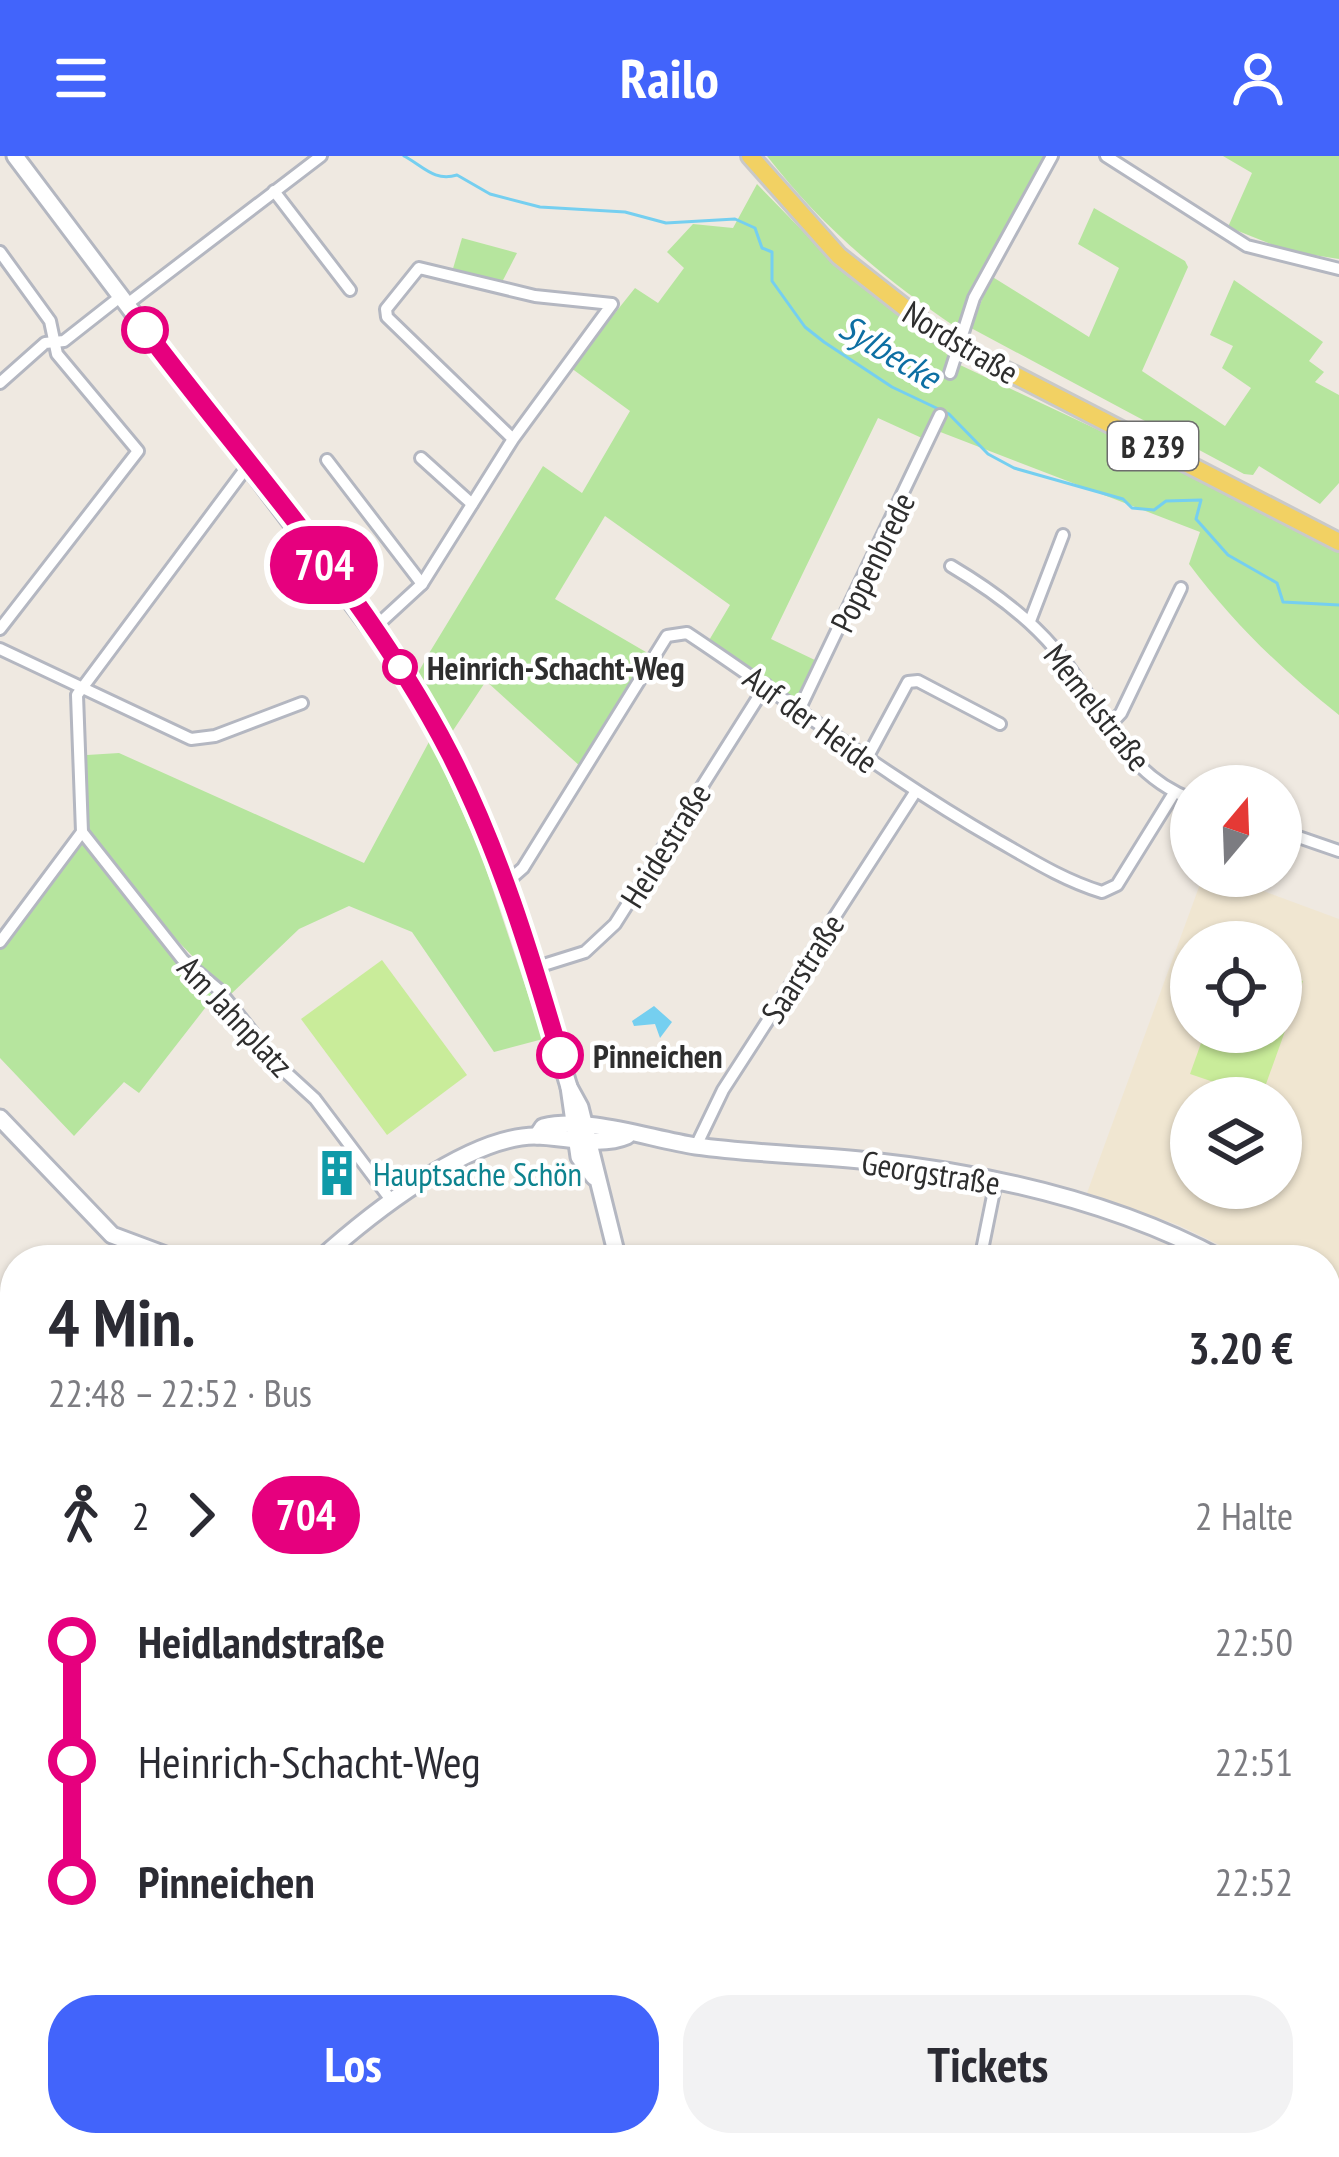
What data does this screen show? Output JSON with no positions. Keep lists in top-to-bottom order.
{
  "streets": {
    "main road": ["Nordstraße", "B 239"],
    "street": [
      "Poppenbrede",
      "Memelstraße",
      "Auf der Heide",
      "Heidestraße",
      "Saarstraße",
      "Am Jahnplatz",
      "Georgstraße"
    ]
  },
  "crossings": [
    ["Poppenbrede", "Auf der Heide"],
    ["Auf der Heide", "Heidestraße"],
    ["Auf der Heide", "Saarstraße"],
    ["Saarstraße", "Georgstraße"]
  ],
  "water": ["Sylbecke"],
  "places": {
    "other": ["Heinrich-Schacht-Weg", "Pinneichen"],
    "building": ["Hauptsache Schön"]
  },
  "lines": ["bus line 704"],
  "north": "top",
  "page": {
    "header": "Railo",
    "on_map": "704",
    "heading": ["4 Min.", "22:48 – 22:52 · Bus", "3.20 €"],
    "legs": ["2", "704", "2 Halte"],
    "list": [
      {
        "name": "Heidlandstraße",
        "value": "22:50"
      },
      {
        "name": "Heinrich-Schacht-Weg",
        "value": "22:51"
      },
      {
        "name": "Pinneichen",
        "value": "22:52"
      }
    ],
    "buttons": ["Los", "Tickets"]
  }
}
